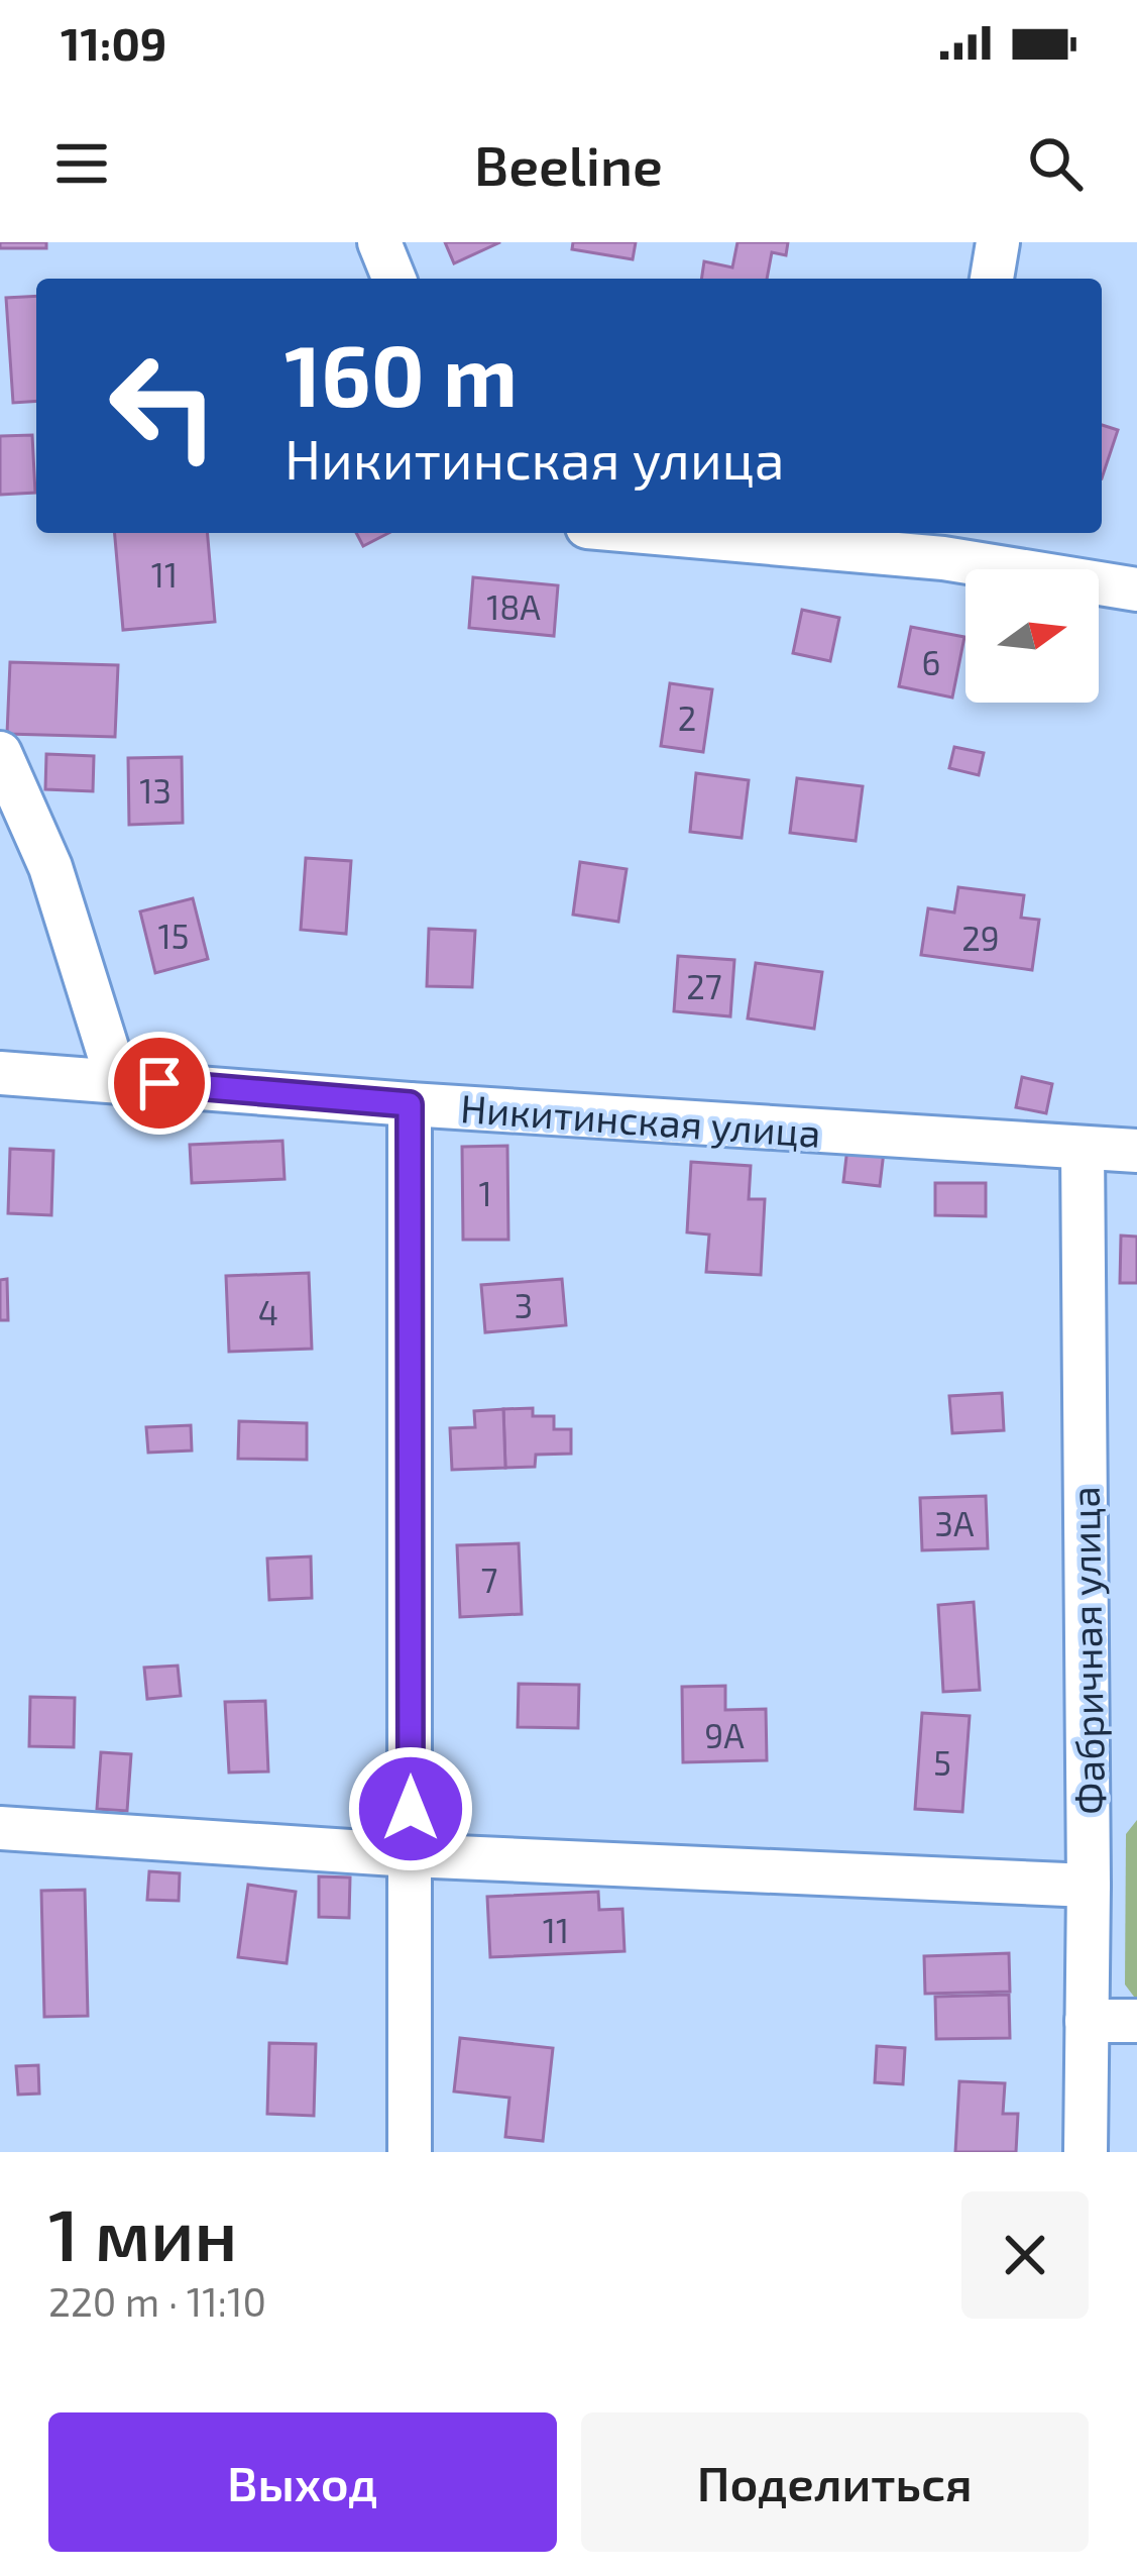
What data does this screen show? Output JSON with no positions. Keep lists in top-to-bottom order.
{
  "streets": {
    "street": ["Никитинская улица", "Фабричная улица"]
  },
  "crossings": [
    ["Никитинская улица", "Фабричная улица"]
  ],
  "house_numbers": [
    "11",
    "18А",
    "6",
    "2",
    "13",
    "15",
    "29",
    "27",
    "1",
    "3",
    "4",
    "3А",
    "7",
    "9А",
    "5",
    "11"
  ],
  "north": "right",
  "page": {
    "status": "11:09",
    "header": "Beeline",
    "turn": ["160 m", "Никитинская улица"],
    "heading": ["1 мин", "220 m · 11:10"],
    "buttons": ["Выход", "Поделиться"]
  }
}
